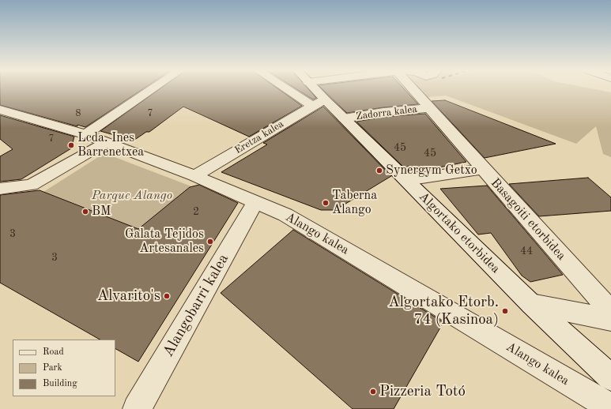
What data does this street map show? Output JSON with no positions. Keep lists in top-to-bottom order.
{
  "streets": {
    "street": [
      "Zadorra kalea",
      "Eretza kalea",
      "Basagoiti etorbidea",
      "Algortako etorbidea",
      "Alango kalea",
      "Alangobarri kalea"
    ]
  },
  "crossings": [
    ["Zadorra kalea", "Basagoiti etorbidea"],
    ["Zadorra kalea", "Algortako etorbidea"],
    ["Eretza kalea", "Algortako etorbidea"],
    ["Eretza kalea", "Alango kalea"],
    ["Alango kalea", "Alangobarri kalea"]
  ],
  "parks": ["Parque Alango"],
  "places": [
    "Lcda. Ines Barrenetxea",
    "Synergym Getxo",
    "Taberna Alango",
    "BM",
    "Galata Tejidos Artesanales",
    "Alvarito's",
    "Algortako Etorb. 74 (Kasinoa)",
    "Pizzeria Totó"
  ],
  "house_numbers": [
    "8",
    "7",
    "7",
    "45",
    "45",
    "2",
    "3",
    "44",
    "3"
  ],
  "legend": ["Road", "Park", "Building"]
}
